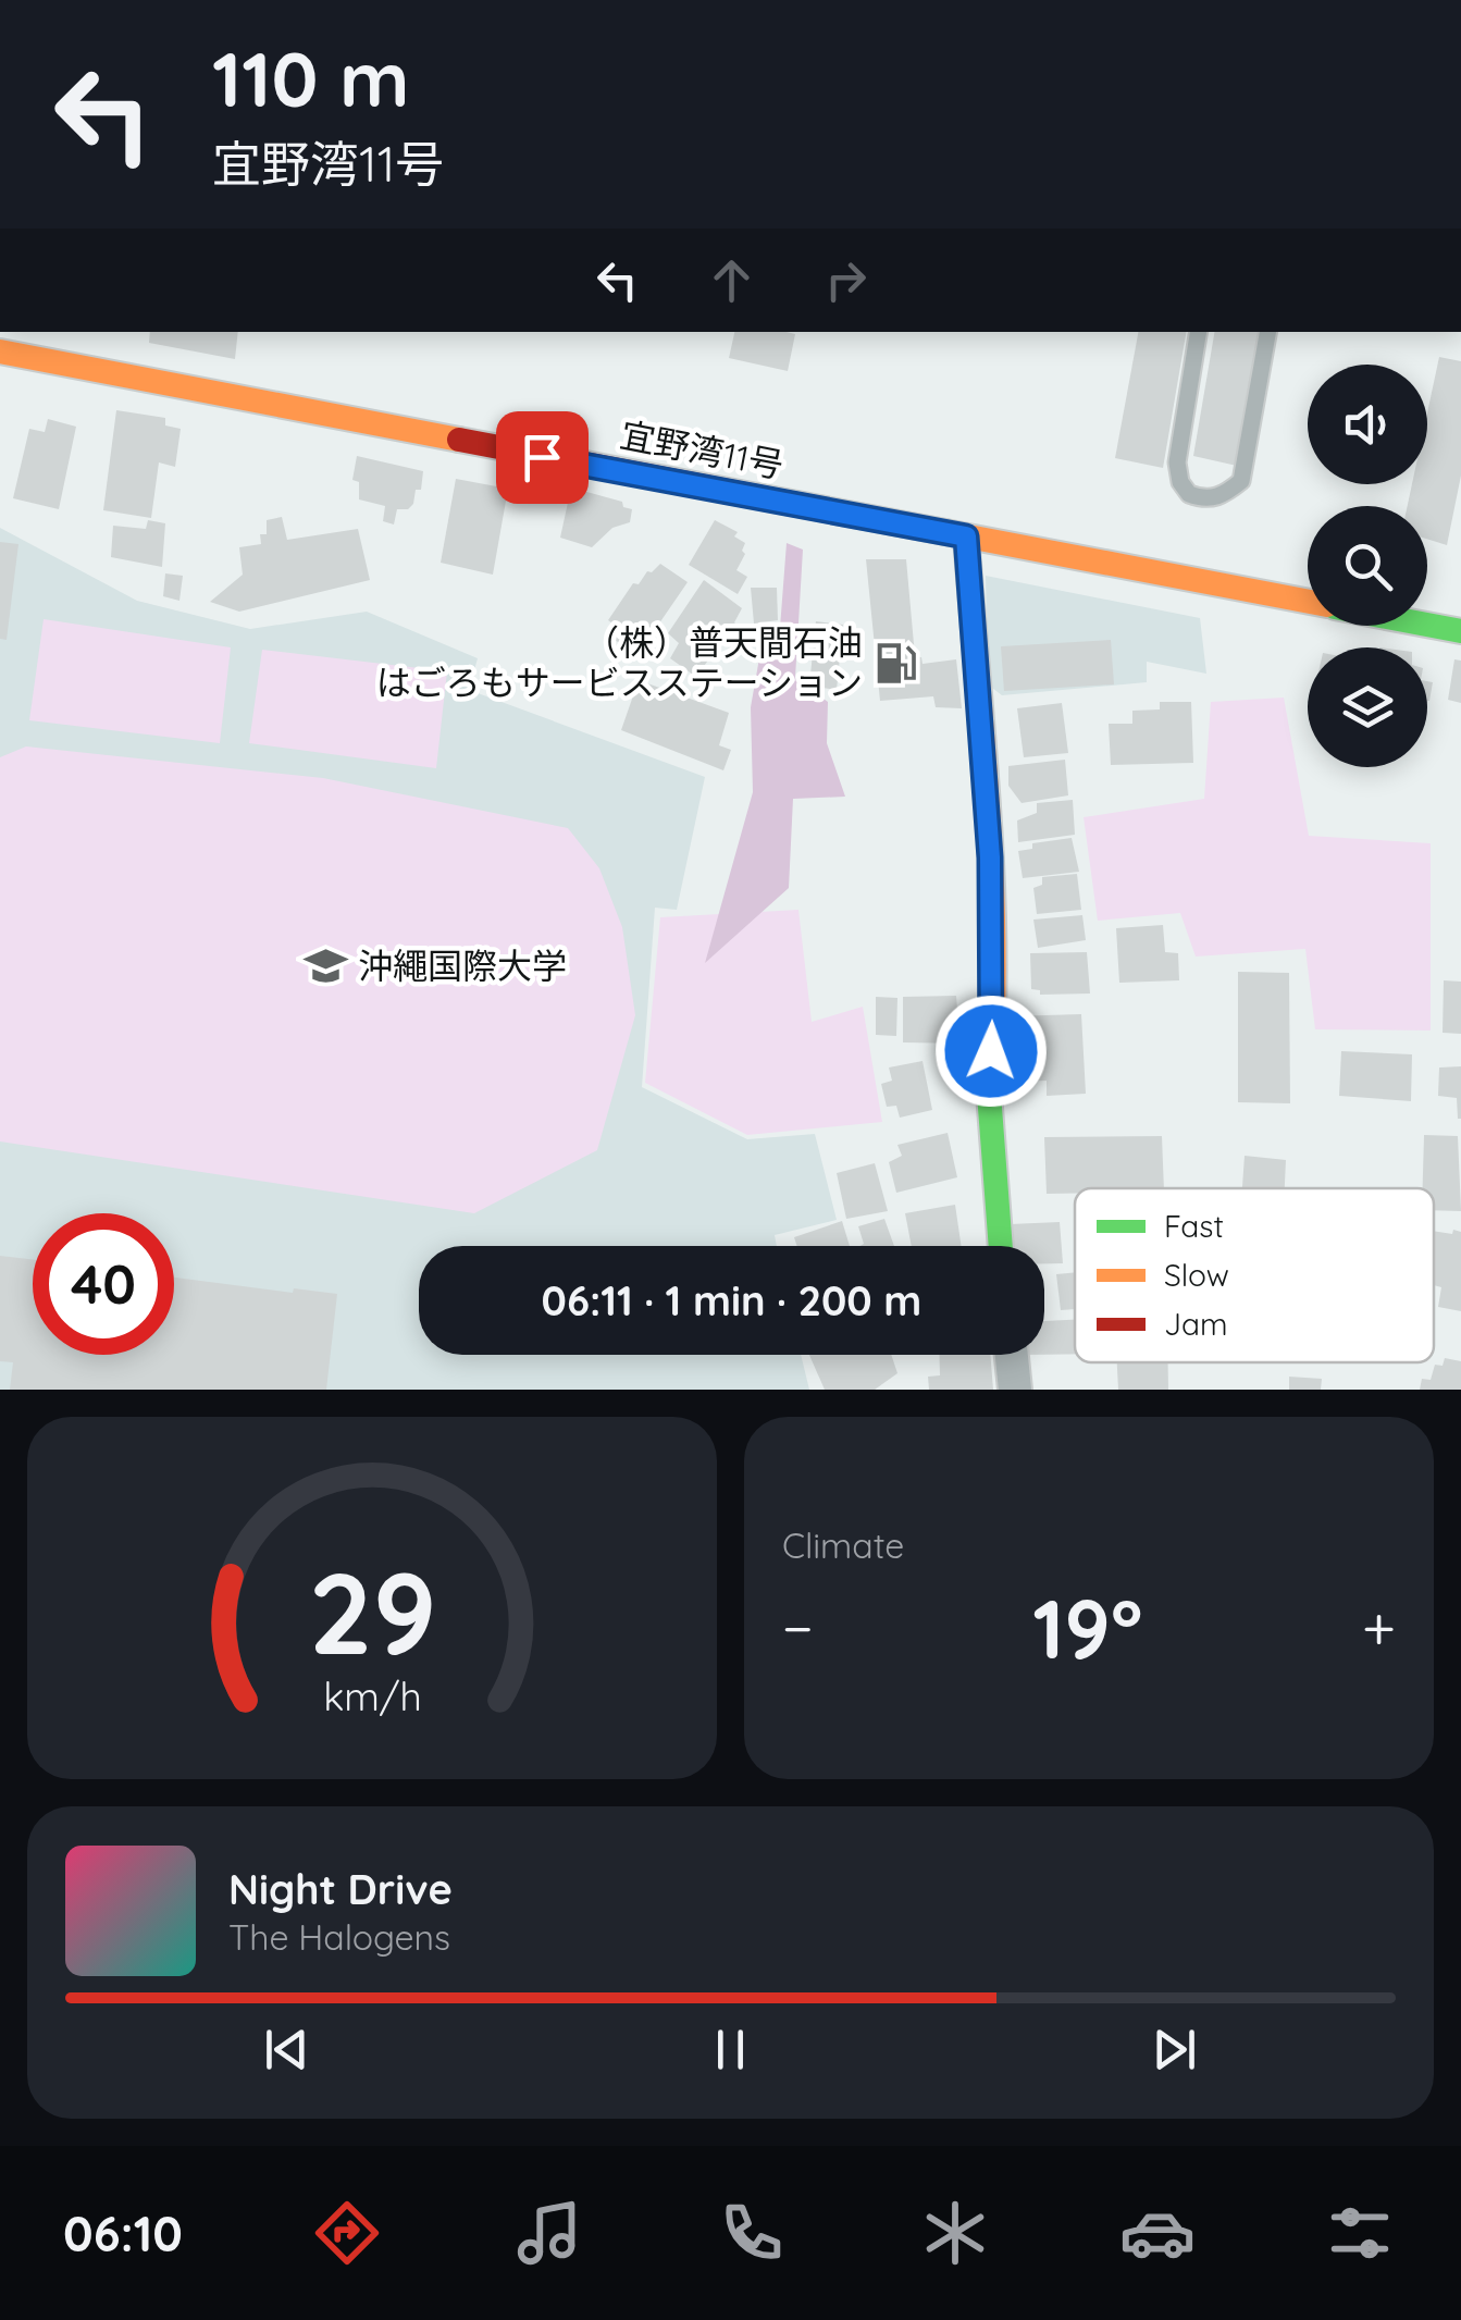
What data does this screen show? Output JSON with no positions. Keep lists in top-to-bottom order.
{
  "streets": {
    "street": ["宜野湾11号"]
  },
  "places": {
    "fuel station": ["（株）普天間石油 はごろもサービスステーション"],
    "school or university": ["沖繩国際大学"]
  },
  "legend": ["Fast", "Slow", "Jam"],
  "page": {
    "turn": ["110 m", "宜野湾11号"],
    "limit": "40",
    "trip": "06:11 · 1 min · 200 m",
    "tile": "Climate",
    "heat": ["−", "19°", "+"],
    "song": ["Night Drive", "The Halogens"],
    "tabs": "06:10",
    "gauge": ["29", "km/h"]
  }
}
